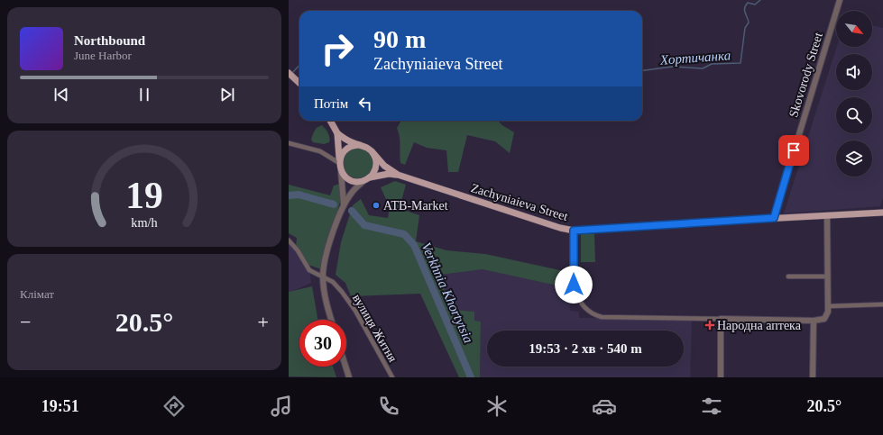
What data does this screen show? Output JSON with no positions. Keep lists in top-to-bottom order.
{
  "streets": {
    "main road": ["Zachyniaieva Street"],
    "street": ["Skovorody Street", "вулиця Житня"]
  },
  "crossings": [
    ["Skovorody Street", "Zachyniaieva Street"]
  ],
  "water": ["Хортичанка", "Verkhnia Khortytsia"],
  "places": {
    "other": ["ATB-Market"],
    "health": ["Народна аптека"]
  },
  "north": "bottom right",
  "page": {
    "turn": ["90 m", "Zachyniaieva Street"],
    "song": ["Northbound", "June Harbor"],
    "then": "Потім",
    "tile": "Клімат",
    "heat": ["−", "20.5°", "+"],
    "limit": "30",
    "trip": "19:53 · 2 хв · 540 m",
    "tabs": ["19:51", "20.5°"],
    "gauge": ["19", "km/h"]
  }
}
